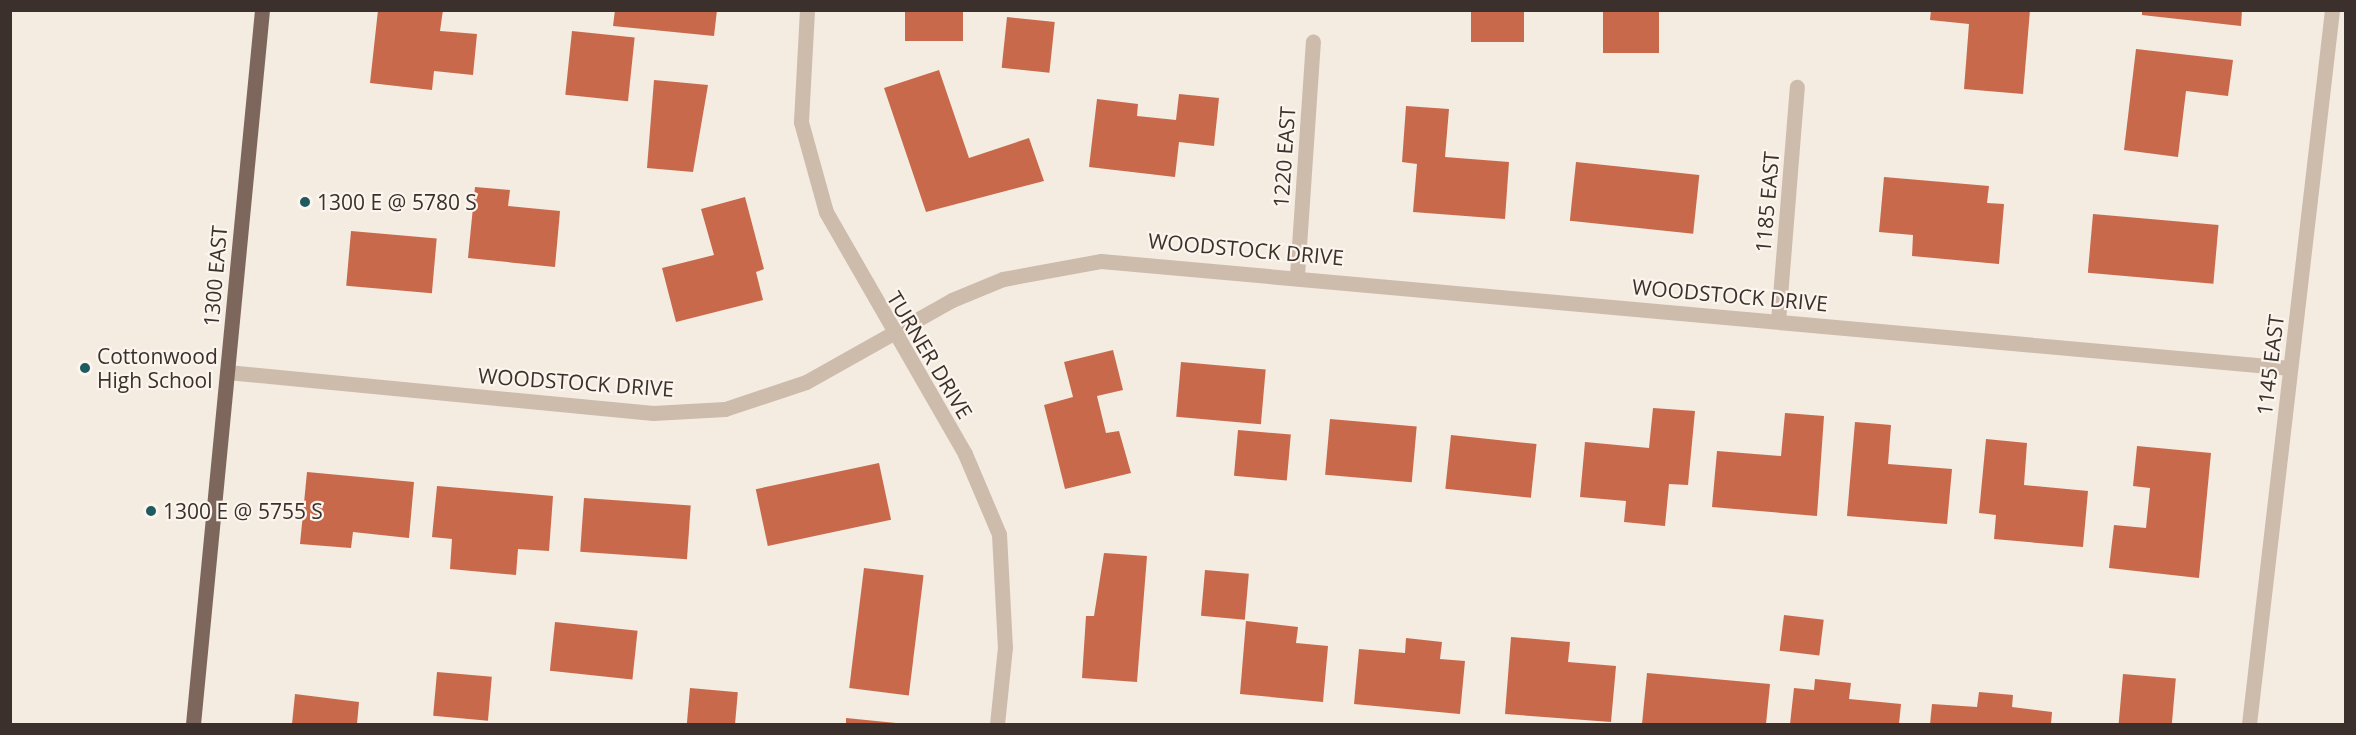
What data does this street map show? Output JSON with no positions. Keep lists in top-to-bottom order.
{
  "streets": {
    "main road": ["1300 EAST"],
    "street": [
      "1220 EAST",
      "1185 EAST",
      "WOODSTOCK DRIVE",
      "TURNER DRIVE",
      "1145 EAST"
    ]
  },
  "crossings": [
    ["1220 EAST", "WOODSTOCK DRIVE"],
    ["1185 EAST", "WOODSTOCK DRIVE"],
    ["WOODSTOCK DRIVE", "1300 EAST"],
    ["WOODSTOCK DRIVE", "TURNER DRIVE"],
    ["WOODSTOCK DRIVE", "1145 EAST"]
  ],
  "places": ["1300 E @ 5780 S", "Cottonwood High School", "1300 E @ 5755 S"]
}
